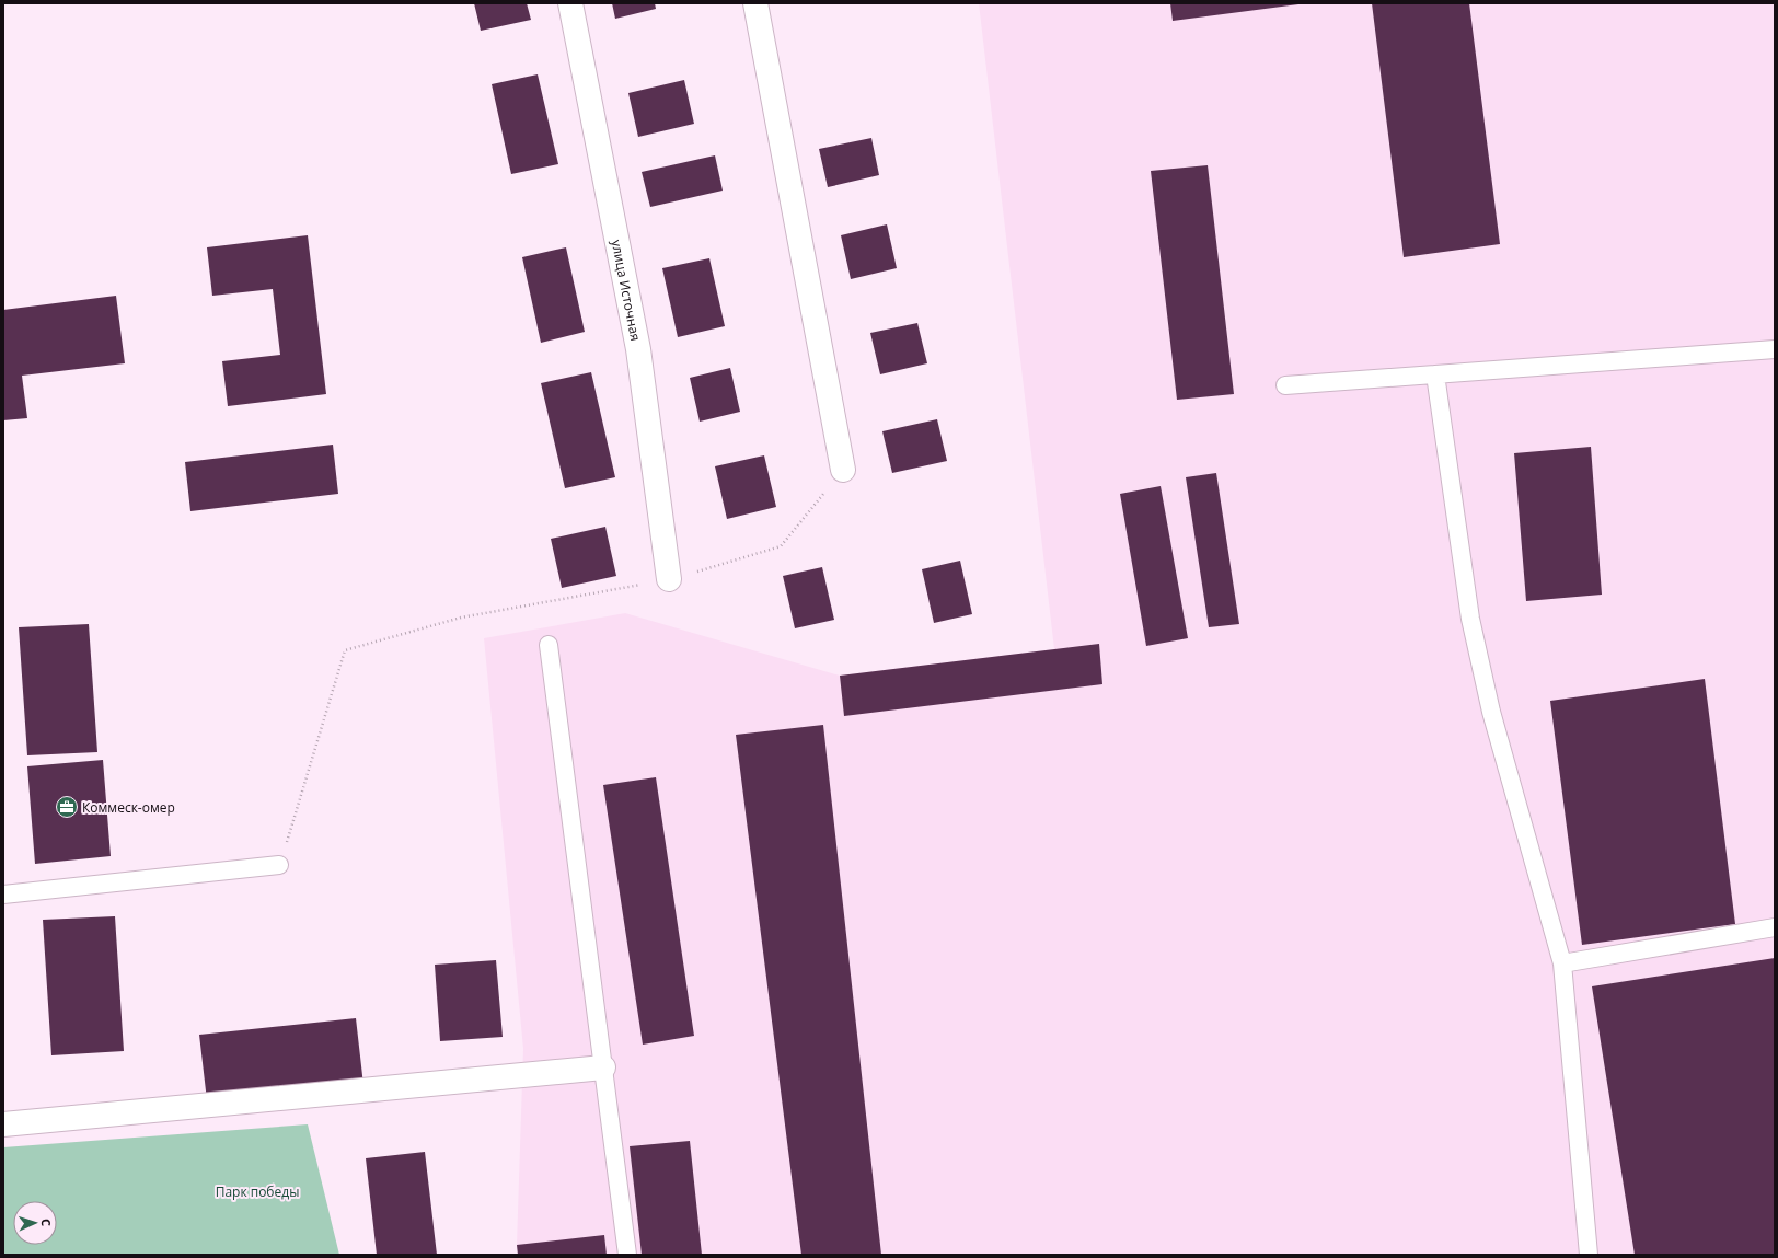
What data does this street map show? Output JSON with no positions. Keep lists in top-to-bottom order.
{
  "streets": {
    "street": ["улица Источная"]
  },
  "parks": ["Парк победы"],
  "places": {
    "office": ["Коммеск-омер"]
  },
  "north": "right"
}
